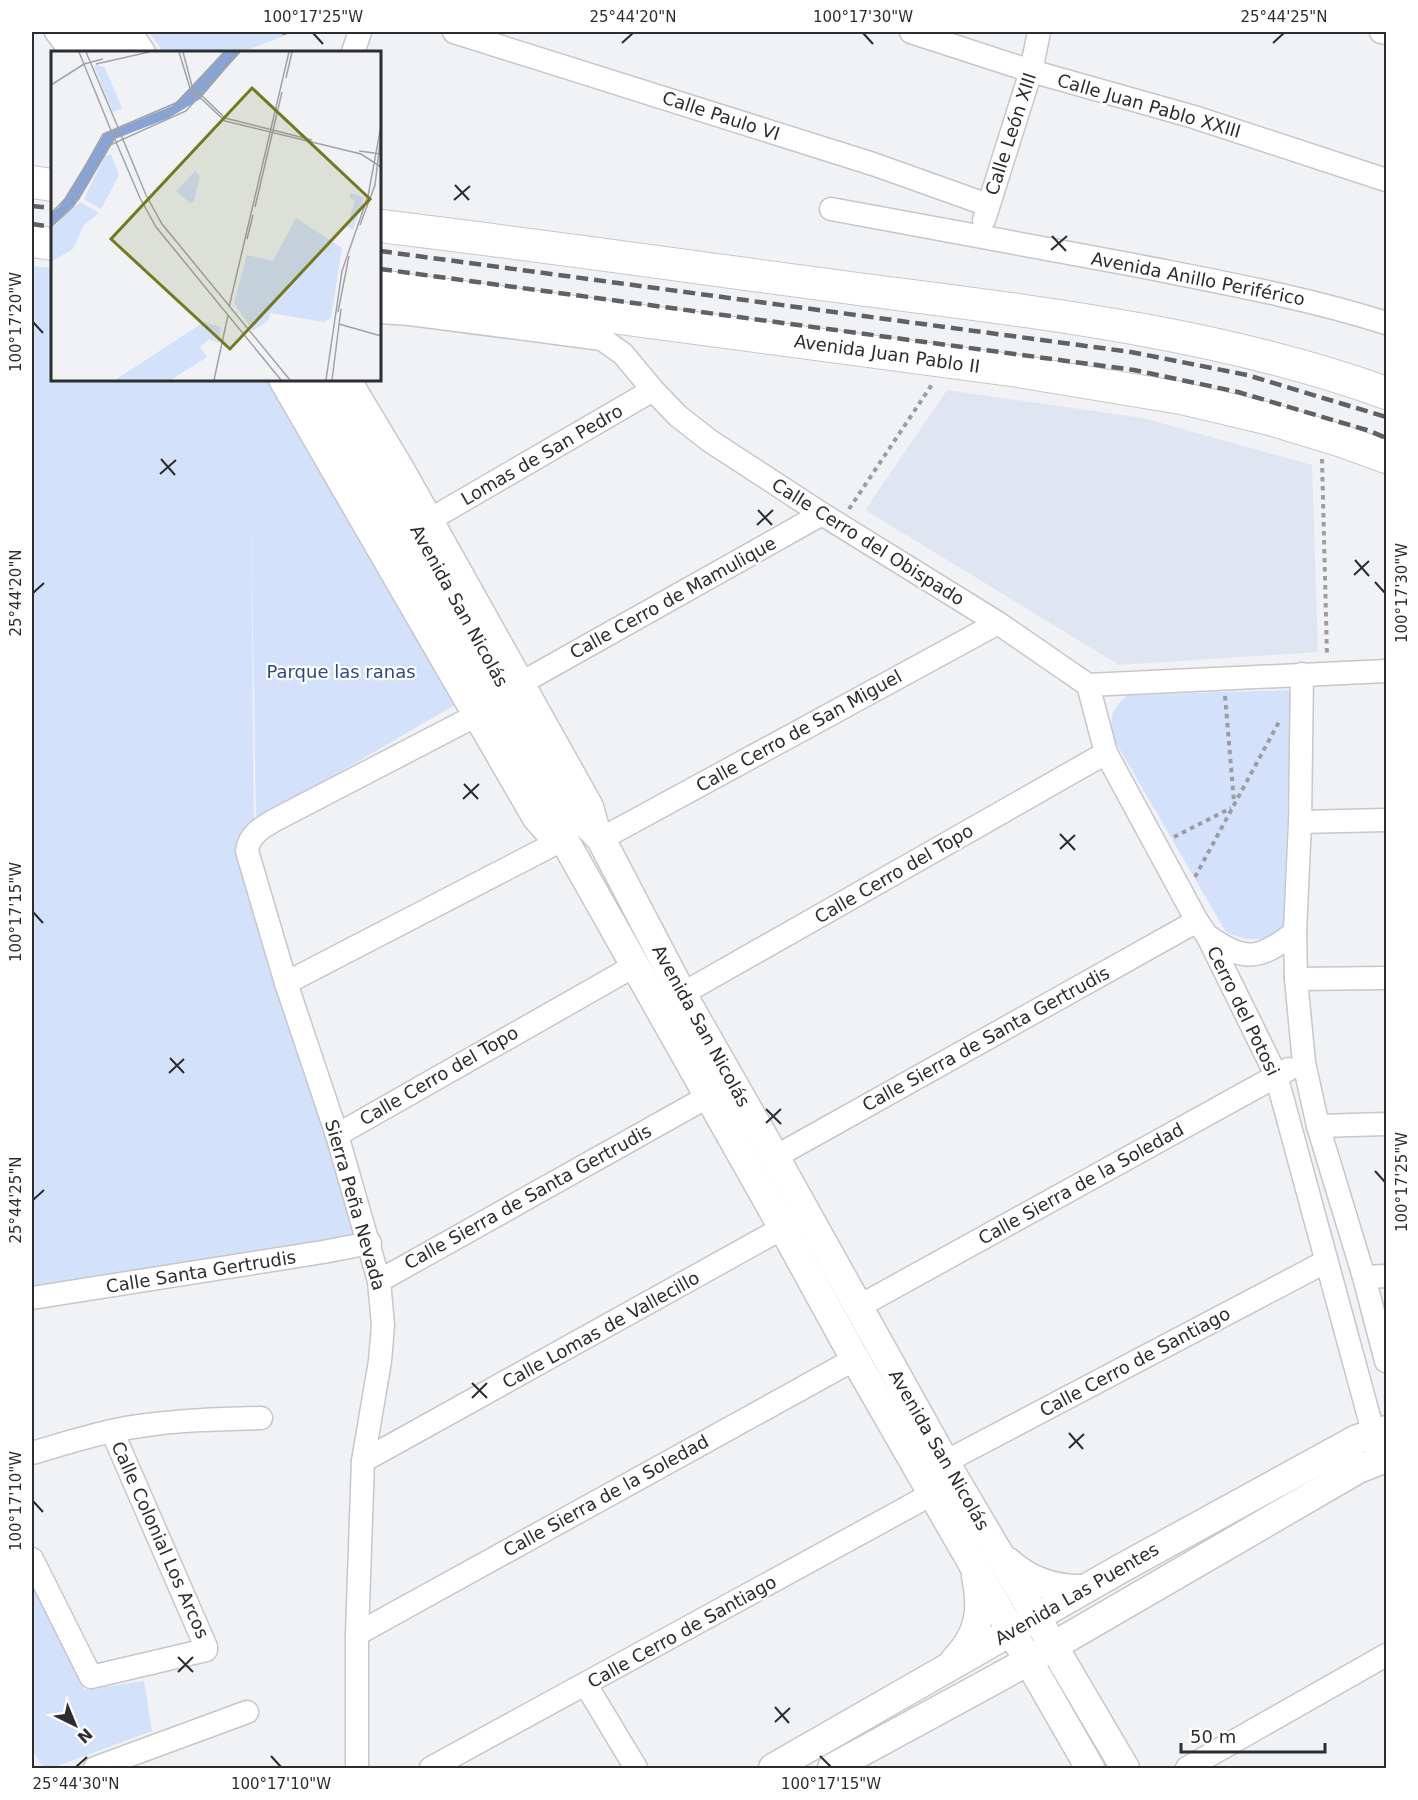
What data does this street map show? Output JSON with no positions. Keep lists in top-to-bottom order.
{
  "streets": {
    "main road": ["Avenida Juan Pablo II"],
    "street": [
      "Calle Juan Pablo XXIII",
      "Calle Paulo VI",
      "Calle León XIII",
      "Avenida Anillo Periférico",
      "Lomas de San Pedro",
      "Calle Cerro del Obispado",
      "Calle Cerro de Mamulique",
      "Avenida San Nicolás",
      "Calle Cerro de San Miguel",
      "Calle Cerro del Topo",
      "Cerro del Potosi",
      "Calle Sierra de Santa Gertrudis",
      "Calle Sierra de la Soledad",
      "Sierra Peña Nevada",
      "Calle Santa Gertrudis",
      "Calle Lomas de Vallecillo",
      "Calle Cerro de Santiago",
      "Calle Colonial Los Arcos",
      "Avenida Las Puentes"
    ]
  },
  "crossings": [
    ["Calle Juan Pablo XXIII", "Calle León XIII"],
    ["Calle Paulo VI", "Calle León XIII"],
    ["Calle León XIII", "Avenida Anillo Periférico"],
    ["Lomas de San Pedro", "Calle Cerro del Obispado"],
    ["Calle Cerro del Obispado", "Calle Cerro de Mamulique"],
    ["Calle Cerro del Obispado", "Calle Cerro de San Miguel"],
    ["Calle Cerro del Obispado", "Cerro del Potosi"],
    ["Avenida San Nicolás", "Calle Cerro de San Miguel"],
    ["Avenida San Nicolás", "Calle Cerro del Topo"],
    ["Avenida San Nicolás", "Calle Sierra de Santa Gertrudis"],
    ["Avenida San Nicolás", "Calle Sierra de la Soledad"],
    ["Avenida San Nicolás", "Calle Lomas de Vallecillo"],
    ["Avenida San Nicolás", "Calle Cerro de Santiago"],
    ["Avenida San Nicolás", "Avenida Las Puentes"],
    ["Calle Cerro del Topo", "Cerro del Potosi"],
    ["Calle Cerro del Topo", "Sierra Peña Nevada"],
    ["Cerro del Potosi", "Calle Sierra de Santa Gertrudis"],
    ["Cerro del Potosi", "Calle Sierra de la Soledad"],
    ["Cerro del Potosi", "Calle Cerro de Santiago"],
    ["Cerro del Potosi", "Avenida Las Puentes"],
    ["Calle Sierra de Santa Gertrudis", "Sierra Peña Nevada"],
    ["Calle Sierra de la Soledad", "Sierra Peña Nevada"],
    ["Sierra Peña Nevada", "Calle Santa Gertrudis"],
    ["Sierra Peña Nevada", "Calle Lomas de Vallecillo"]
  ],
  "parks": ["Parque las ranas"],
  "scale_bar": "50 m",
  "north": "bottom right",
  "coordinates": [
    "100°17'25\"W",
    "25°44'20\"N",
    "100°17'30\"W",
    "25°44'25\"N",
    "100°17'20\"W",
    "100°17'15\"W",
    "100°17'10\"W",
    "25°44'30\"N"
  ]
}
